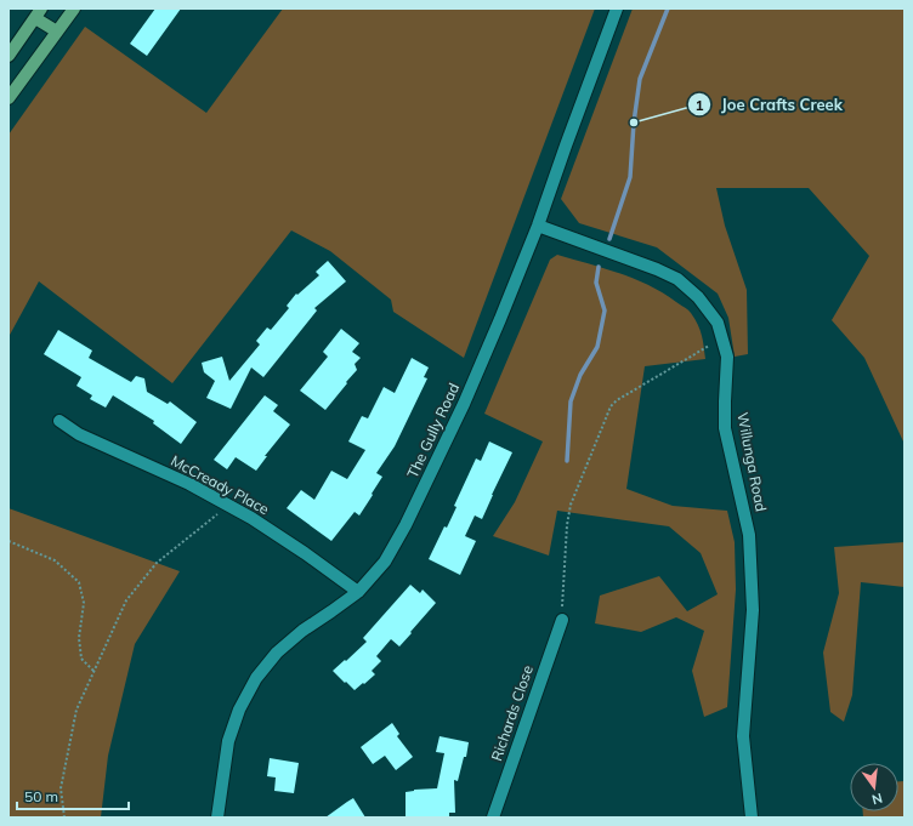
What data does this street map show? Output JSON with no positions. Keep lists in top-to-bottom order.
{
  "streets": {
    "street": [
      "The Gully Road",
      "Willunga Road",
      "McCready Place",
      "Richards Close"
    ]
  },
  "crossings": [
    ["The Gully Road", "Willunga Road"],
    ["The Gully Road", "McCready Place"]
  ],
  "places": ["Joe Crafts Creek"],
  "scale_bar": "50 m",
  "north": "bottom"
}
